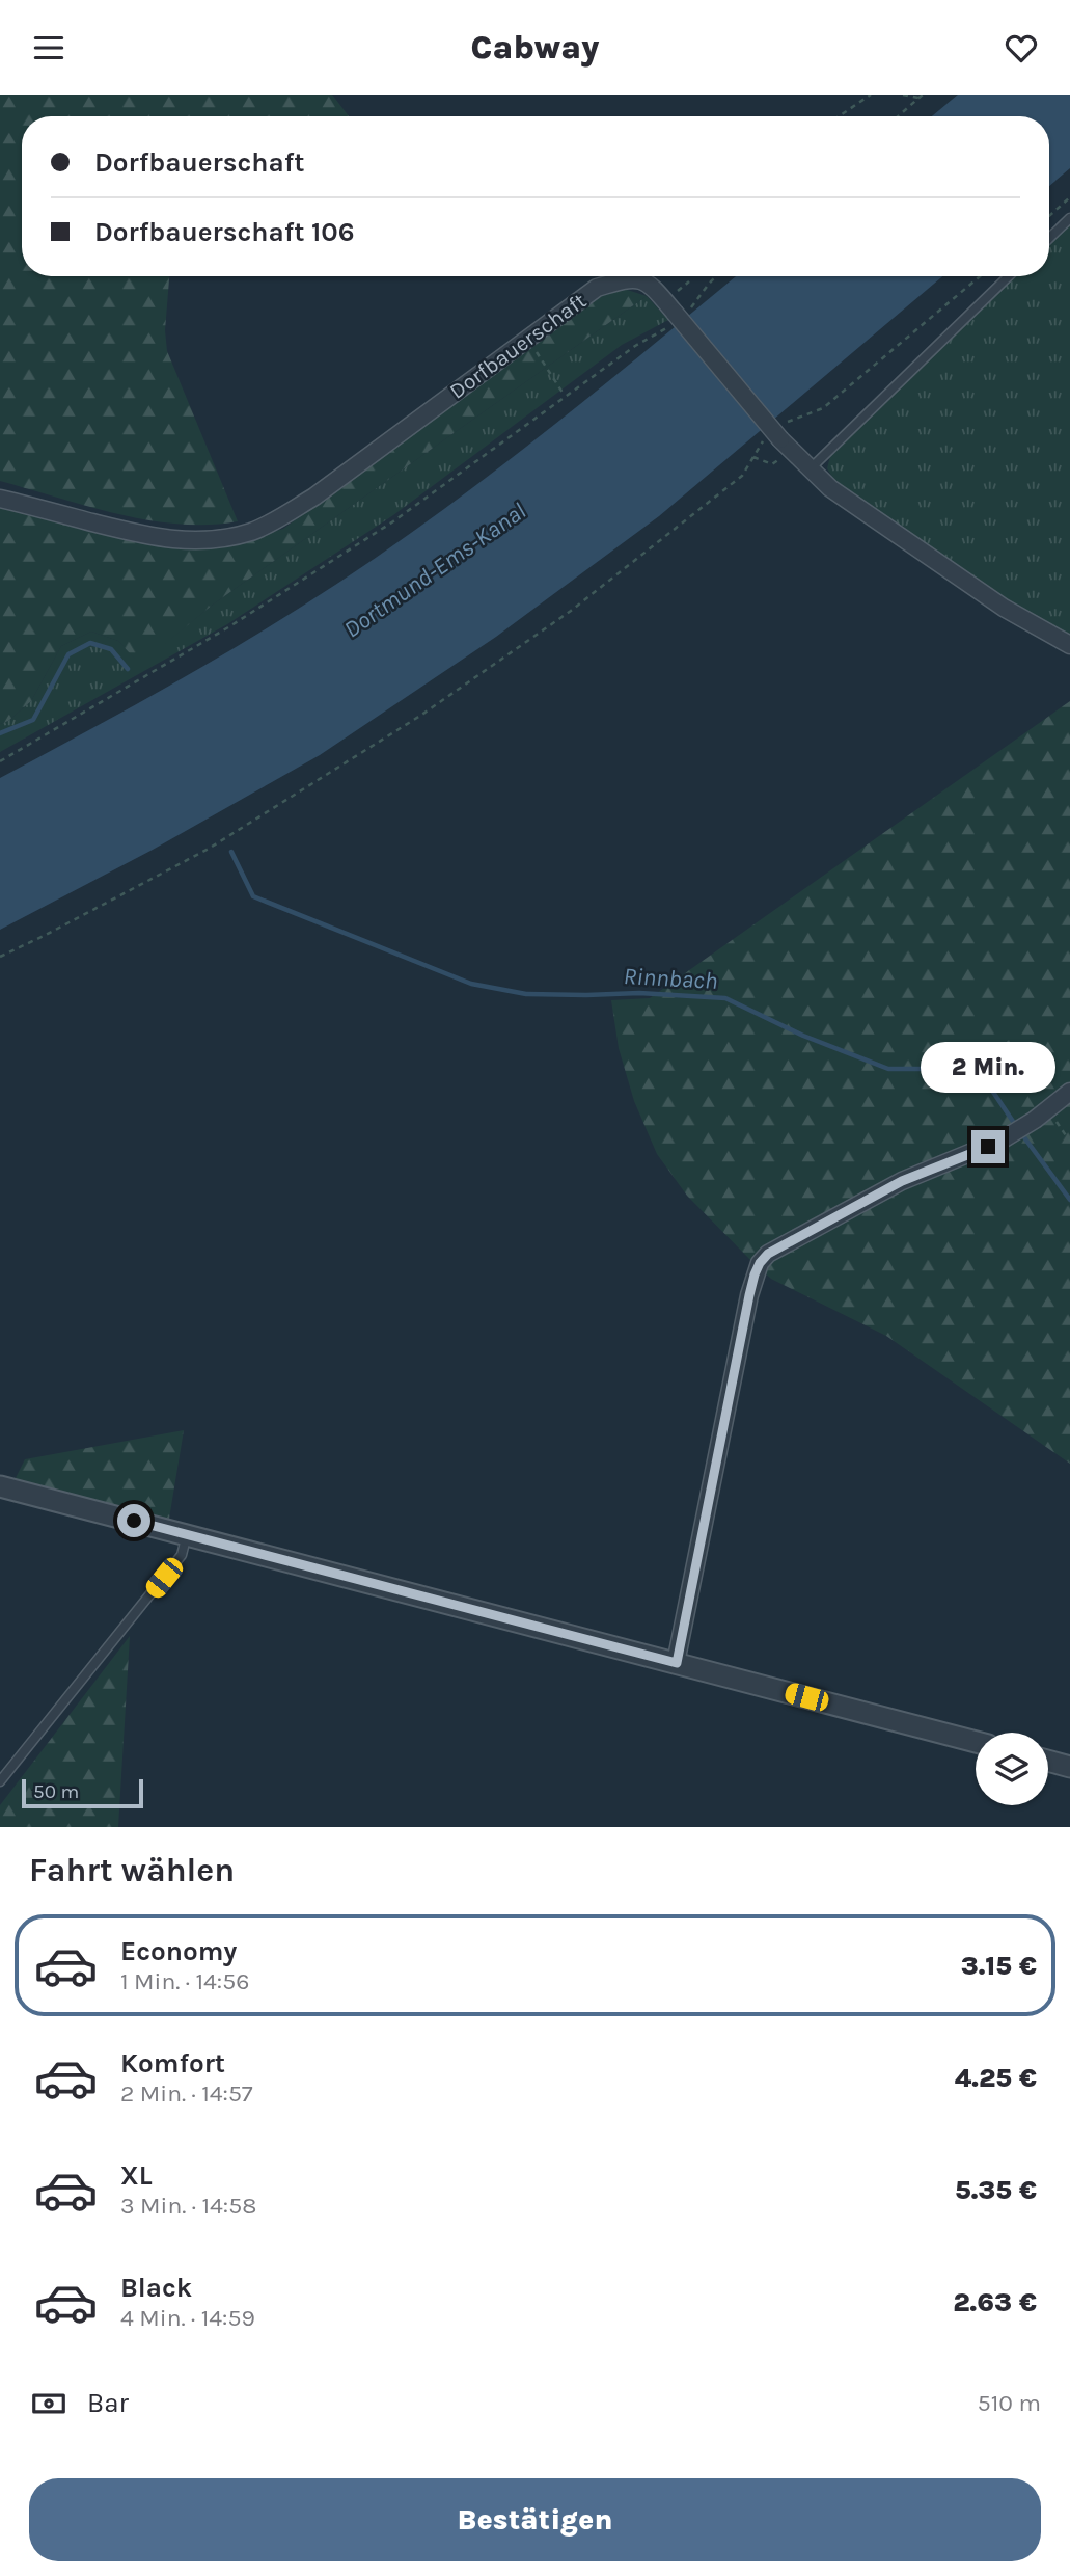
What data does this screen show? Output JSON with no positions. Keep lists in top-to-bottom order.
{
  "streets": {
    "street": ["Dorfbauerschaft"]
  },
  "water": ["Dortmund-Ems-Kanal", "Rinnbach"],
  "scale_bar": "50 m",
  "page": {
    "header": "Cabway",
    "banner": ["Dorfbauerschaft", "Dorfbauerschaft 106"],
    "bubble": "2 Min.",
    "scale": "50 m",
    "heading": "Fahrt wählen",
    "list": [
      {
        "name": "Economy",
        "note": "1 Min. · 14:56",
        "value": "3.15 €"
      },
      {
        "name": "Komfort",
        "note": "2 Min. · 14:57",
        "value": "4.25 €"
      },
      {
        "name": "XL",
        "note": "3 Min. · 14:58",
        "value": "5.35 €"
      },
      {
        "name": "Black",
        "note": "4 Min. · 14:59",
        "value": "2.63 €"
      }
    ],
    "pay": ["Bar", "510 m"],
    "buttons": "Bestätigen"
  }
}
